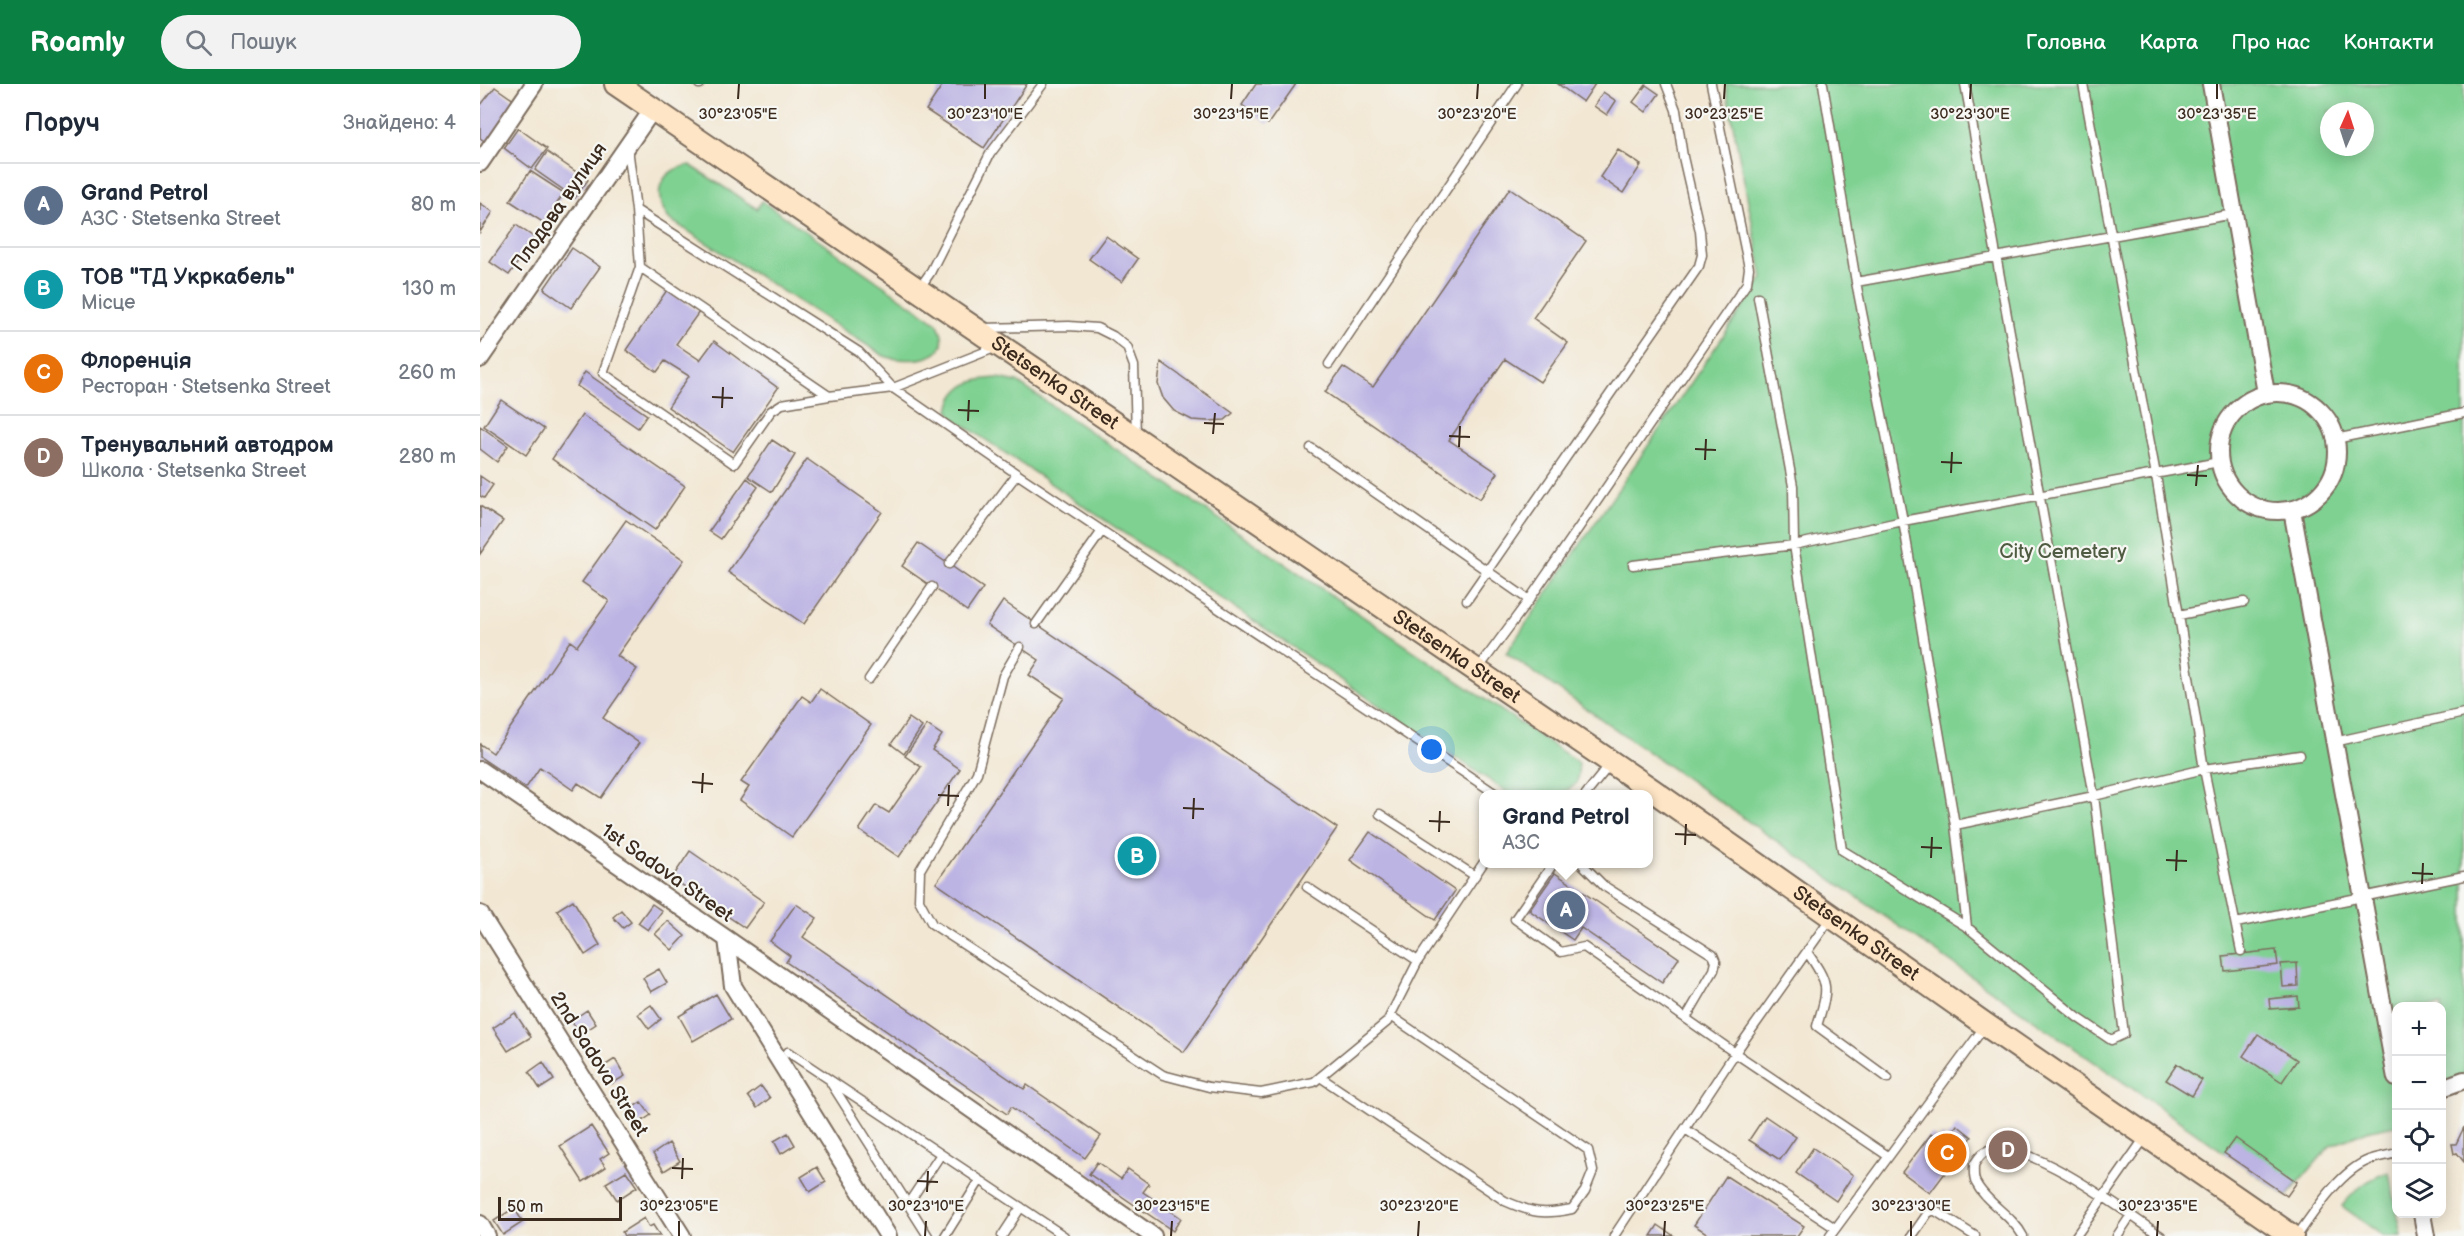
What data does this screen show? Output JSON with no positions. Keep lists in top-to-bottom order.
{
  "streets": {
    "main road": ["Stetsenka Street"],
    "street": ["Плодова вулиця", "1st Sadova Street", "2nd Sadova Street"]
  },
  "crossings": [
    ["Плодова вулиця", "Stetsenka Street"]
  ],
  "parks": ["City Cemetery"],
  "scale_bar": "50 m",
  "north": "top",
  "page": {
    "header": "Roamly",
    "search": "Пошук",
    "nav": [
      "Головна",
      "Карта",
      "Про нас",
      "Контакти"
    ],
    "heading": ["Поруч", "Знайдено: 4"],
    "list": [
      {
        "mark": "A",
        "name": "Grand Petrol",
        "note": "АЗС · Stetsenka Street",
        "value": "80 m"
      },
      {
        "mark": "B",
        "name": "ТОВ \"ТД Укркабель\"",
        "note": "Місце",
        "value": "130 m"
      },
      {
        "mark": "C",
        "name": "Флоренція",
        "note": "Ресторан · Stetsenka Street",
        "value": "260 m"
      },
      {
        "mark": "D",
        "name": "Тренувальний автодром",
        "note": "Школа · Stetsenka Street",
        "value": "280 m"
      }
    ],
    "popup": ["Grand Petrol", "АЗС"],
    "pins": [
      "B",
      "A",
      "D",
      "C"
    ],
    "map_buttons": ["+", "−"],
    "scale": "50 m"
  },
  "coordinates": [
    "30°23'05\"E",
    "30°23'10\"E",
    "30°23'15\"E",
    "30°23'20\"E",
    "30°23'25\"E",
    "30°23'30\"E",
    "30°23'35\"E"
  ]
}
